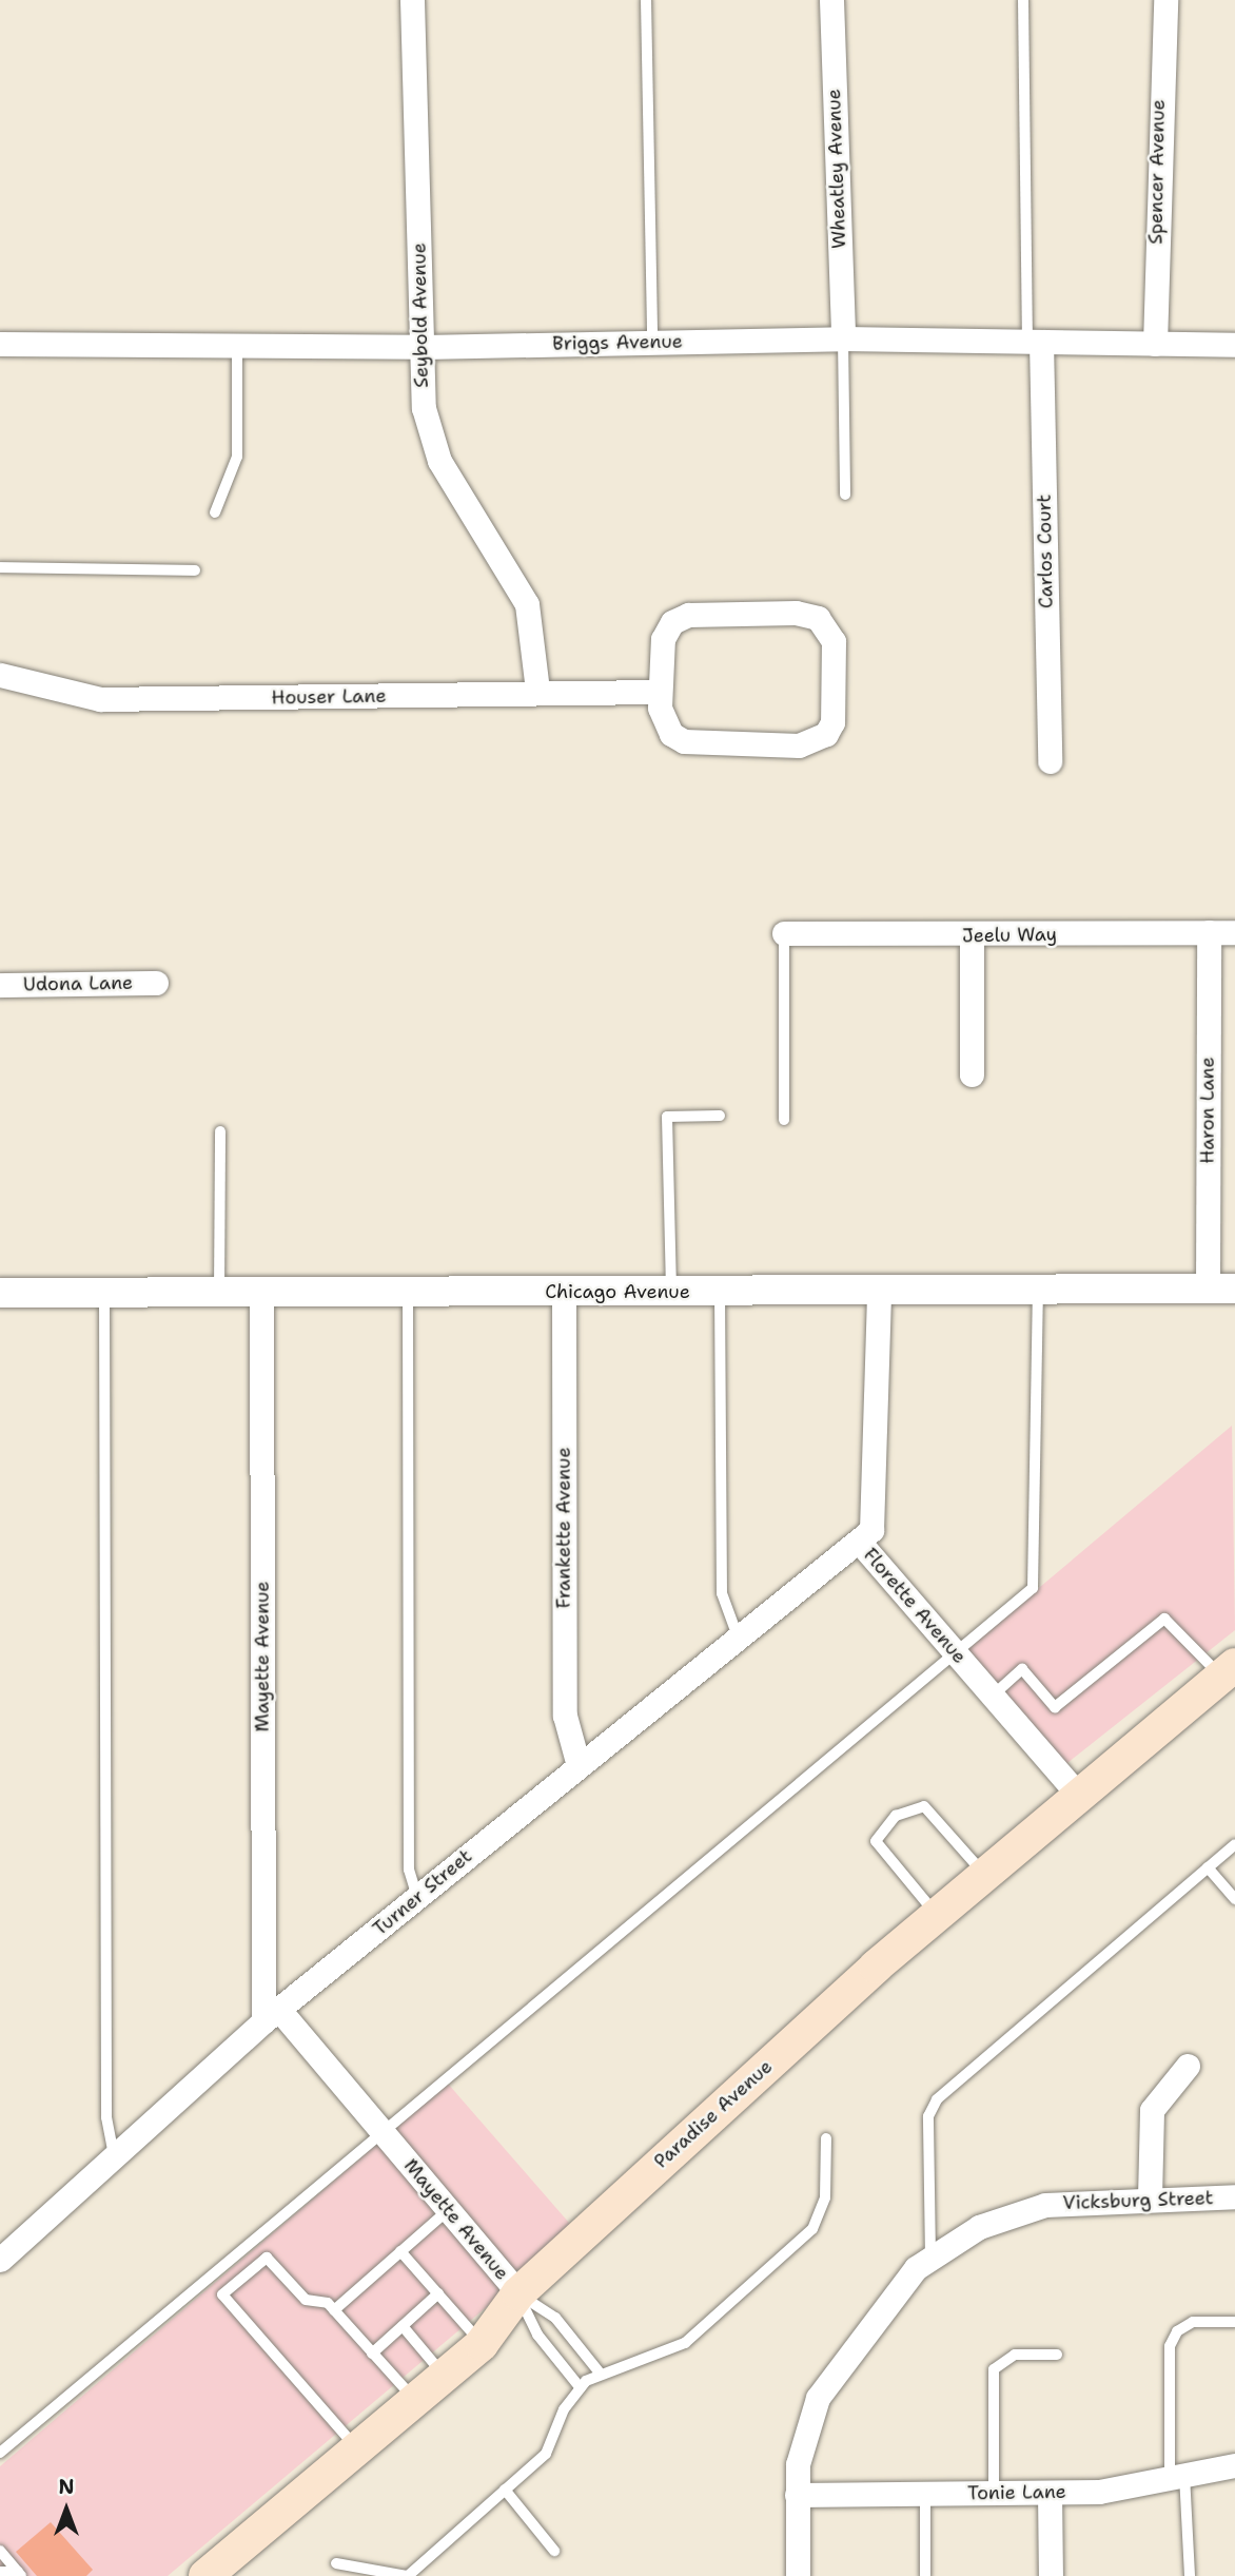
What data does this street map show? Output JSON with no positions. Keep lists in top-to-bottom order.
{
  "streets": {
    "main road": ["Paradise Avenue"],
    "street": [
      "Wheatley Avenue",
      "Spencer Avenue",
      "Seybold Avenue",
      "Briggs Avenue",
      "Carlos Court",
      "Houser Lane",
      "Jeelu Way",
      "Udona Lane",
      "Haron Lane",
      "Chicago Avenue",
      "Frankette Avenue",
      "Florette Avenue",
      "Mayette Avenue",
      "Turner Street",
      "Vicksburg Street",
      "Tonie Lane"
    ]
  },
  "crossings": [
    ["Wheatley Avenue", "Briggs Avenue"],
    ["Spencer Avenue", "Briggs Avenue"],
    ["Seybold Avenue", "Briggs Avenue"],
    ["Seybold Avenue", "Houser Lane"],
    ["Briggs Avenue", "Carlos Court"],
    ["Jeelu Way", "Haron Lane"],
    ["Haron Lane", "Chicago Avenue"],
    ["Chicago Avenue", "Frankette Avenue"],
    ["Chicago Avenue", "Florette Avenue"],
    ["Chicago Avenue", "Mayette Avenue"],
    ["Frankette Avenue", "Turner Street"],
    ["Florette Avenue", "Turner Street"],
    ["Florette Avenue", "Paradise Avenue"],
    ["Mayette Avenue", "Turner Street"],
    ["Mayette Avenue", "Paradise Avenue"],
    ["Vicksburg Street", "Tonie Lane"]
  ],
  "north": "top"
}
